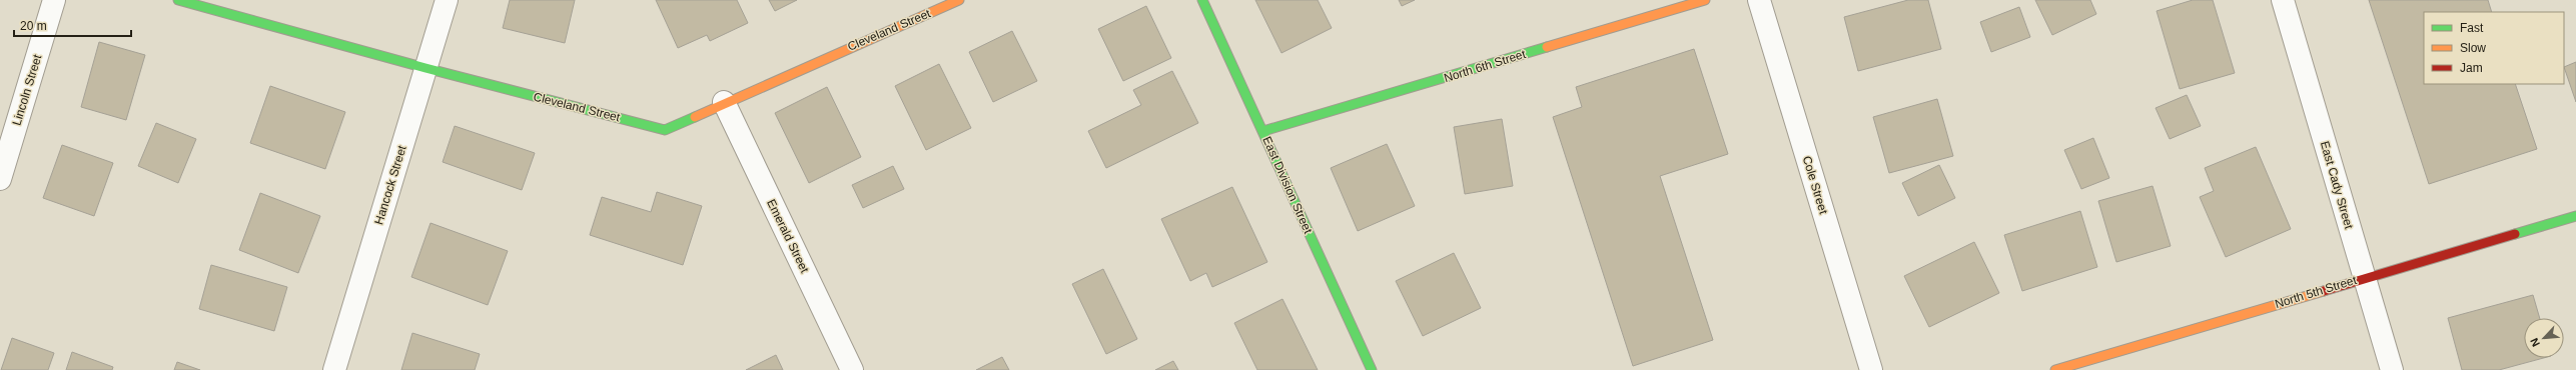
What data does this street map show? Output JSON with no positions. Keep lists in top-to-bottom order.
{
  "streets": {
    "street": [
      "Cleveland Street",
      "North 6th Street",
      "Lincoln Street",
      "Hancock Street",
      "East Division Street",
      "Cole Street",
      "East Cady Street",
      "Emerald Street",
      "North 5th Street"
    ]
  },
  "crossings": [
    ["Cleveland Street", "Hancock Street"],
    ["Cleveland Street", "Emerald Street"],
    ["North 6th Street", "East Division Street"],
    ["East Cady Street", "North 5th Street"]
  ],
  "legend": ["Fast", "Slow", "Jam"],
  "scale_bar": "20 m",
  "north": "bottom left"
}
